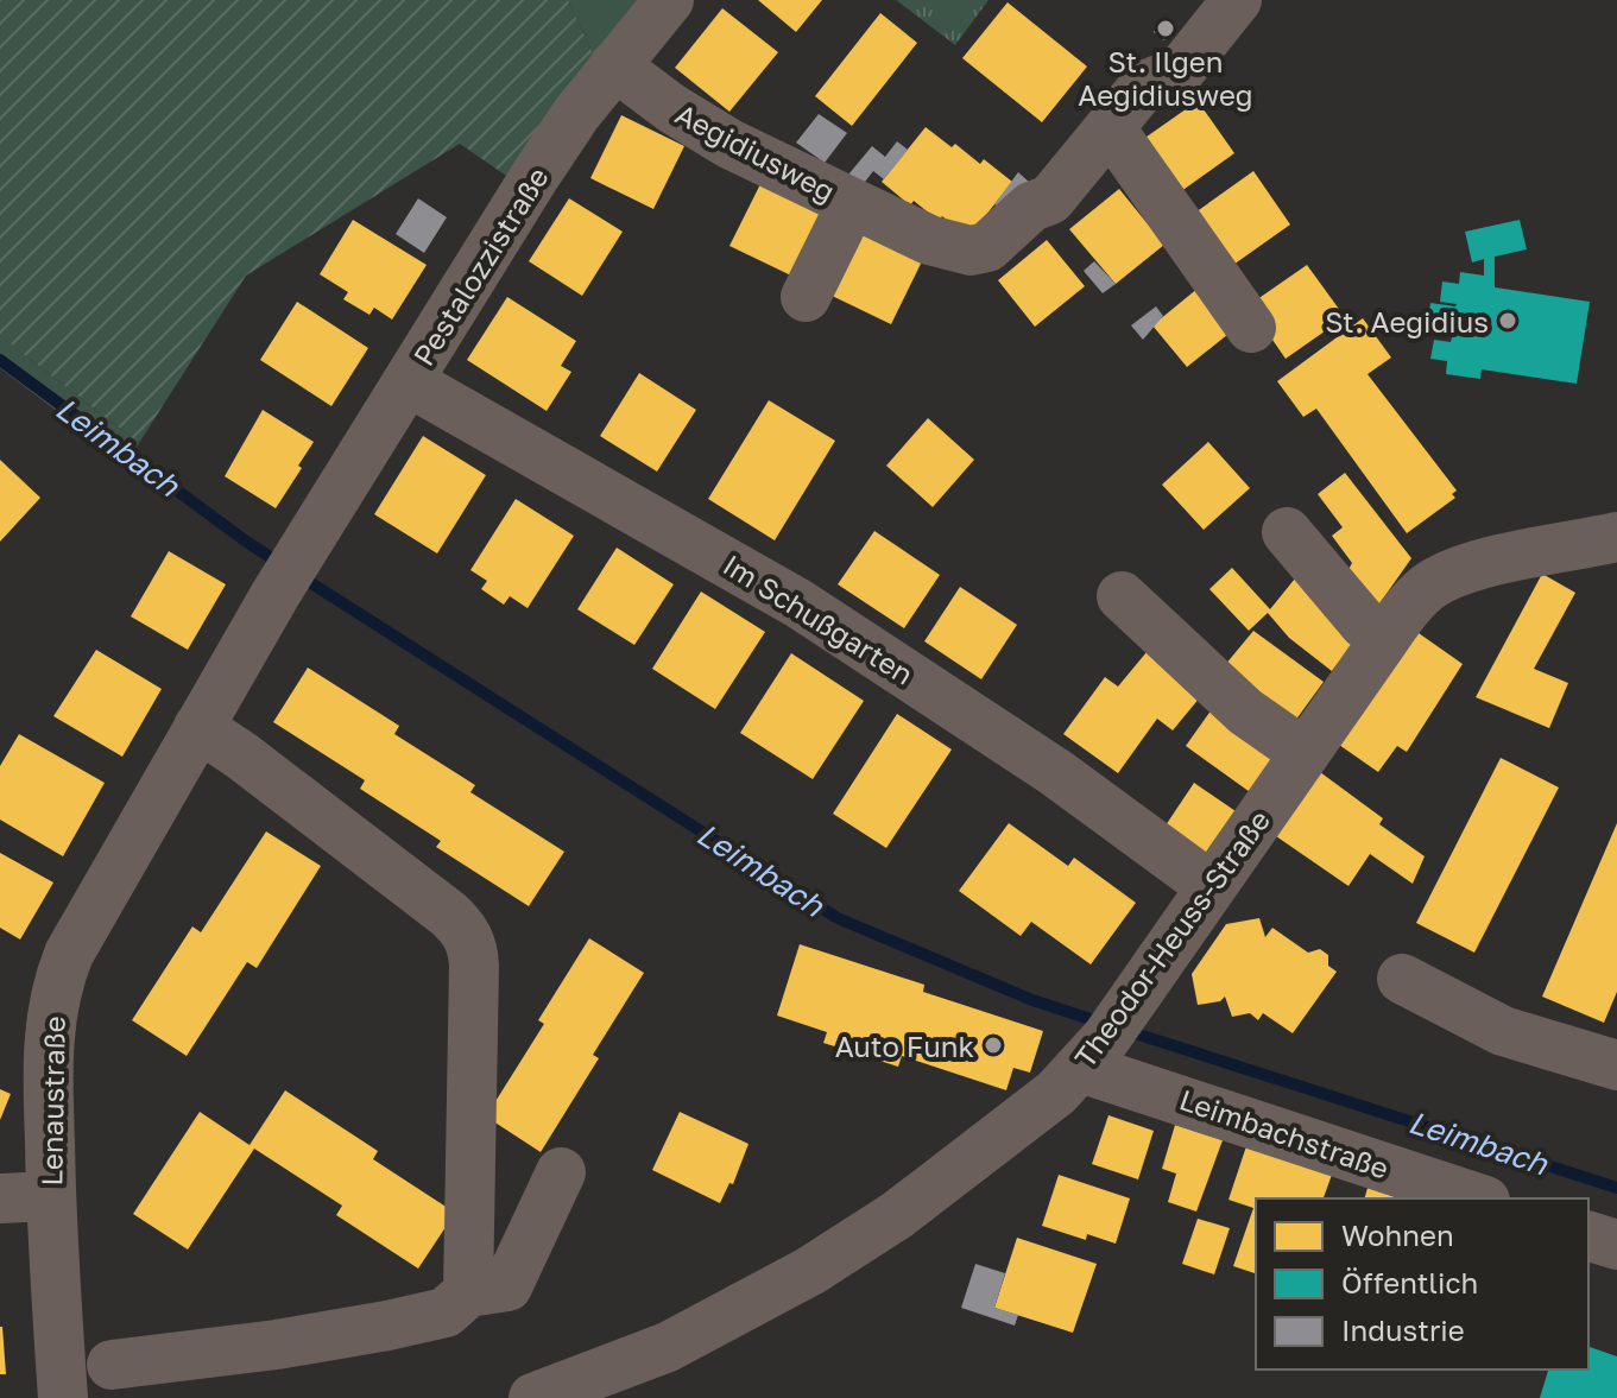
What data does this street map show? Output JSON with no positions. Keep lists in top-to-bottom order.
{
  "streets": {
    "street": [
      "Aegidiusweg",
      "Pestalozzistraße",
      "Im Schußgarten",
      "Theodor-Heuss-Straße",
      "Lenaustraße",
      "Leimbachstraße"
    ]
  },
  "crossings": [
    ["Aegidiusweg", "Pestalozzistraße"],
    ["Pestalozzistraße", "Im Schußgarten"],
    ["Pestalozzistraße", "Lenaustraße"],
    ["Im Schußgarten", "Theodor-Heuss-Straße"],
    ["Theodor-Heuss-Straße", "Leimbachstraße"]
  ],
  "water": ["Leimbach"],
  "places": ["St. Ilgen Aegidiusweg", "St. Aegidius", "Auto Funk"],
  "legend": ["Wohnen", "Öffentlich", "Industrie"]
}
